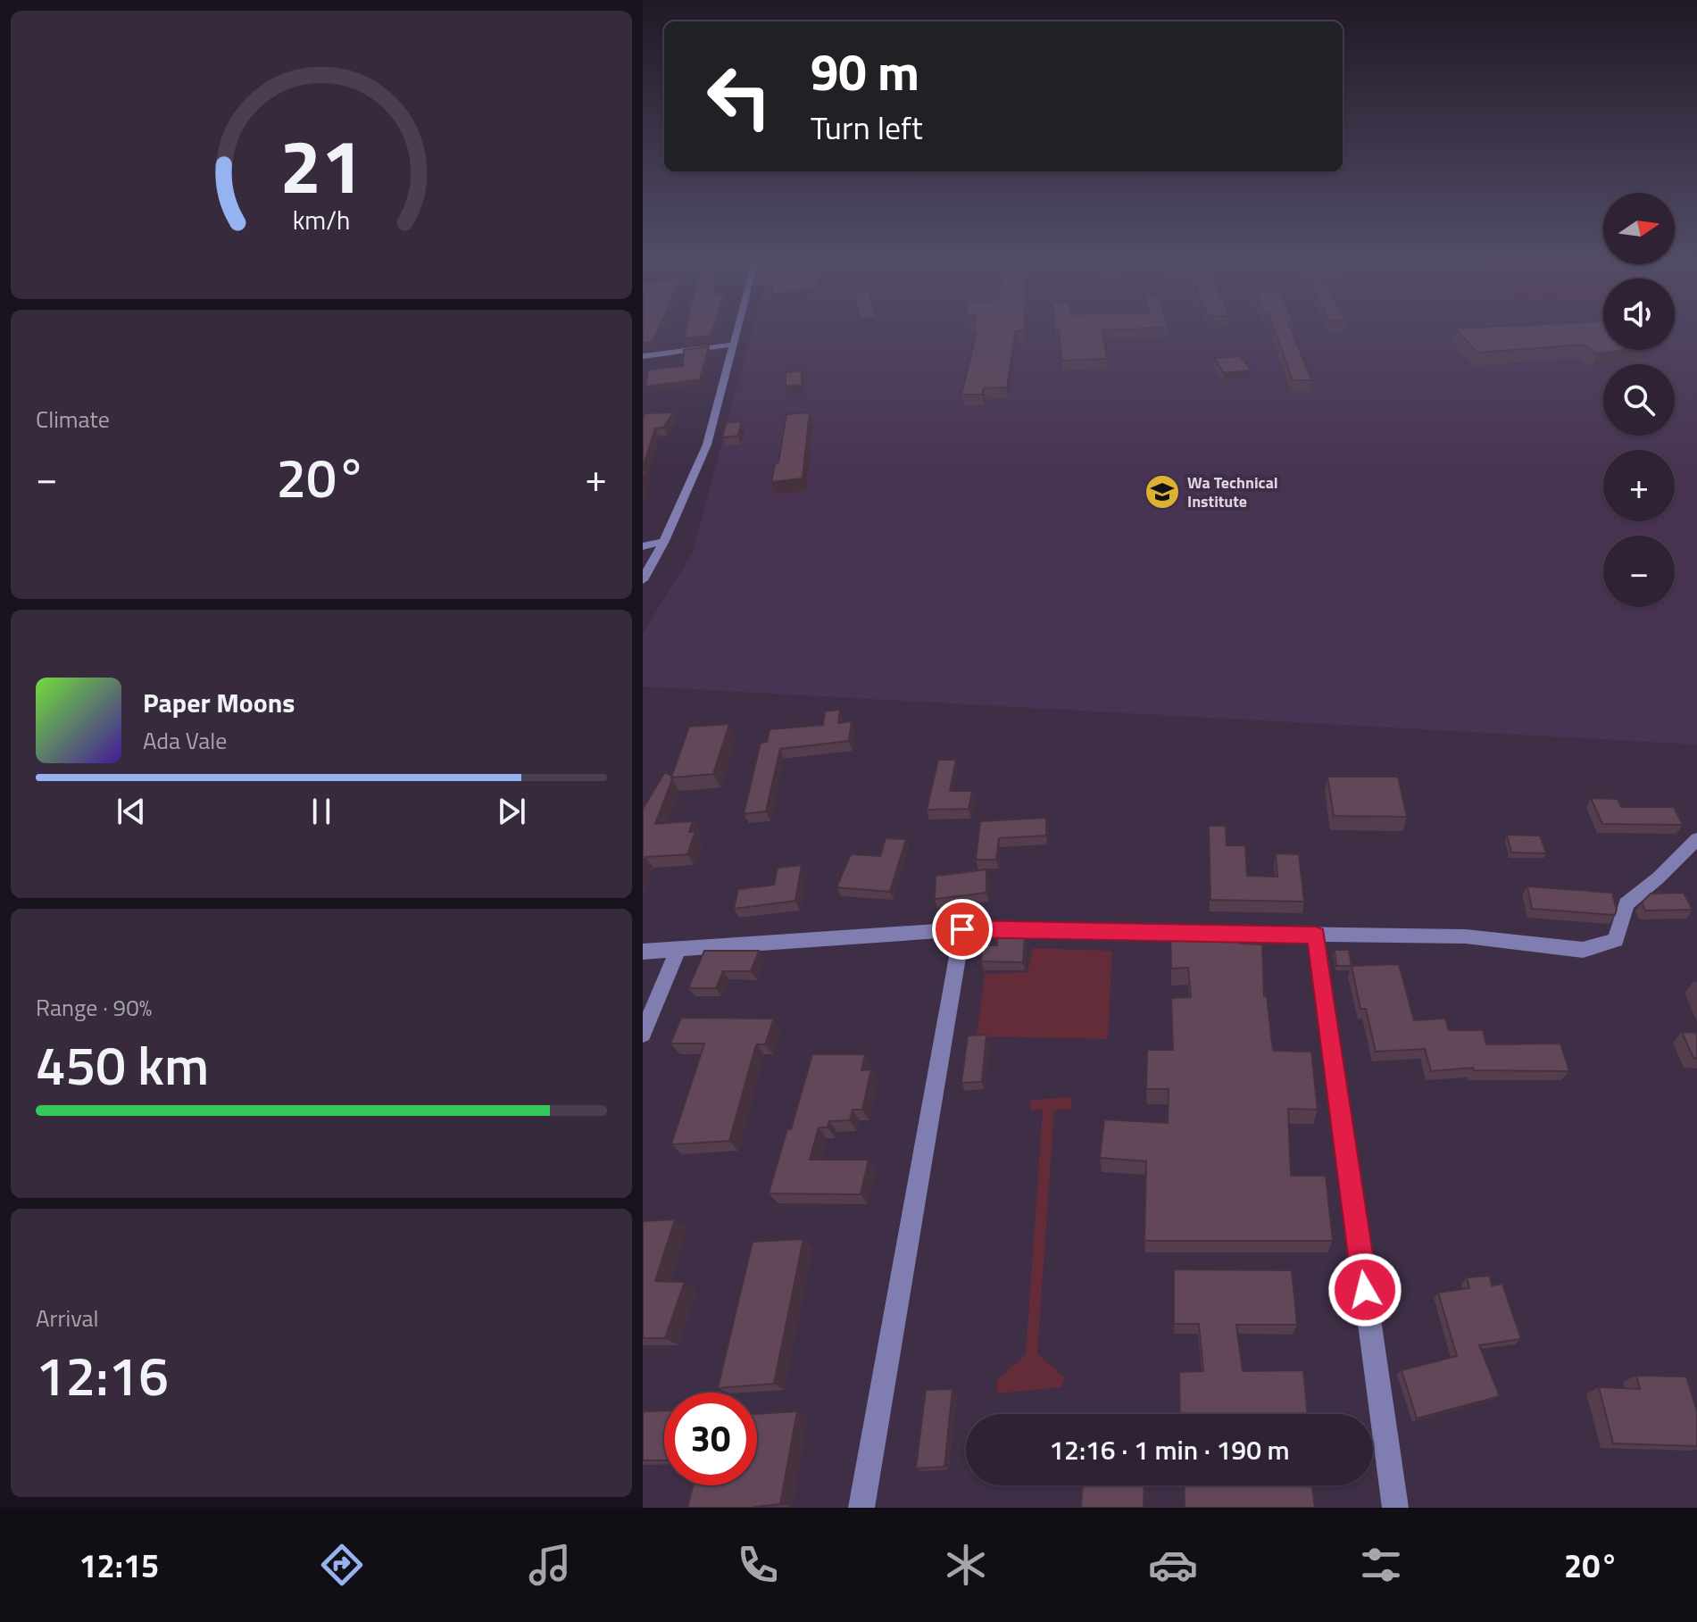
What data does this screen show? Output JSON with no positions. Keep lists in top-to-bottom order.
{
  "places": {
    "school or university": ["Wa Technical Institute"]
  },
  "north": "right",
  "page": {
    "turn": ["90 m", "Turn left"],
    "map_buttons": ["+", "−"],
    "tile": [
      "Climate",
      ["Range · 90%", "450 km"],
      ["Arrival", "12:16"]
    ],
    "heat": ["−", "20°", "+"],
    "song": ["Paper Moons", "Ada Vale"],
    "limit": "30",
    "trip": "12:16 · 1 min · 190 m",
    "tabs": ["12:15", "20°"],
    "gauge": ["21", "km/h"]
  }
}
